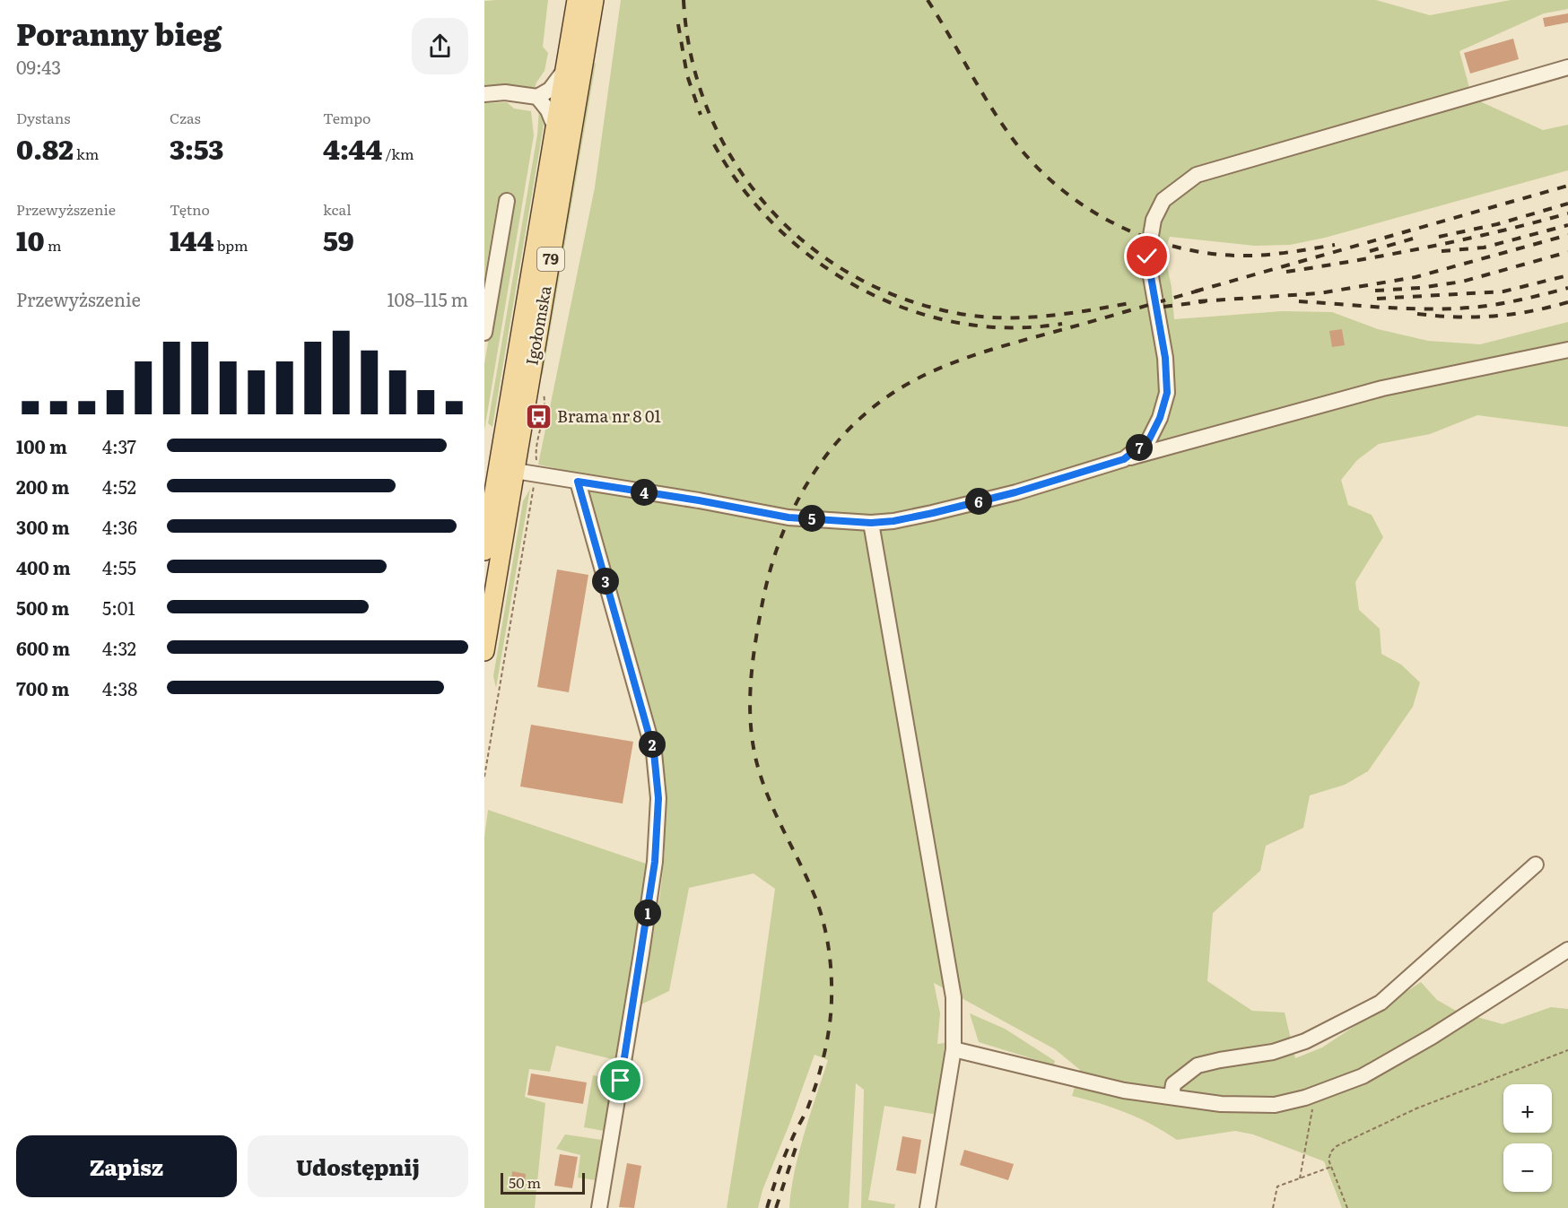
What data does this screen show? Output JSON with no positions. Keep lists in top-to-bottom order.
{
  "streets": {
    "main road": ["79", "Igołomska"]
  },
  "places": {
    "bus stop": ["Brama nr 8 01"]
  },
  "scale_bar": "50 m",
  "page": {
    "heading": ["Poranny bieg", "09:43"],
    "stats": [
      ["Dystans", "0.82 km"],
      ["Czas", "3:53"],
      ["Tempo", "4:44 /km"],
      ["Przewyższenie", "10 m"],
      ["Tętno", "144 bpm"],
      ["kcal", "59"]
    ],
    "chart": ["Przewyższenie", "108–115 m"],
    "list": [
      {
        "name": "100 m",
        "note": "4:37"
      },
      {
        "name": "200 m",
        "note": "4:52"
      },
      {
        "name": "300 m",
        "note": "4:36"
      },
      {
        "name": "400 m",
        "note": "4:55"
      },
      {
        "name": "500 m",
        "note": "5:01"
      },
      {
        "name": "600 m",
        "note": "4:32"
      },
      {
        "name": "700 m",
        "note": "4:38"
      }
    ],
    "pins": [
      "7",
      "4",
      "6",
      "5",
      "3",
      "2",
      "1"
    ],
    "map_buttons": ["+", "−"],
    "buttons": ["Zapisz", "Udostępnij"],
    "scale": "50 m"
  }
}
